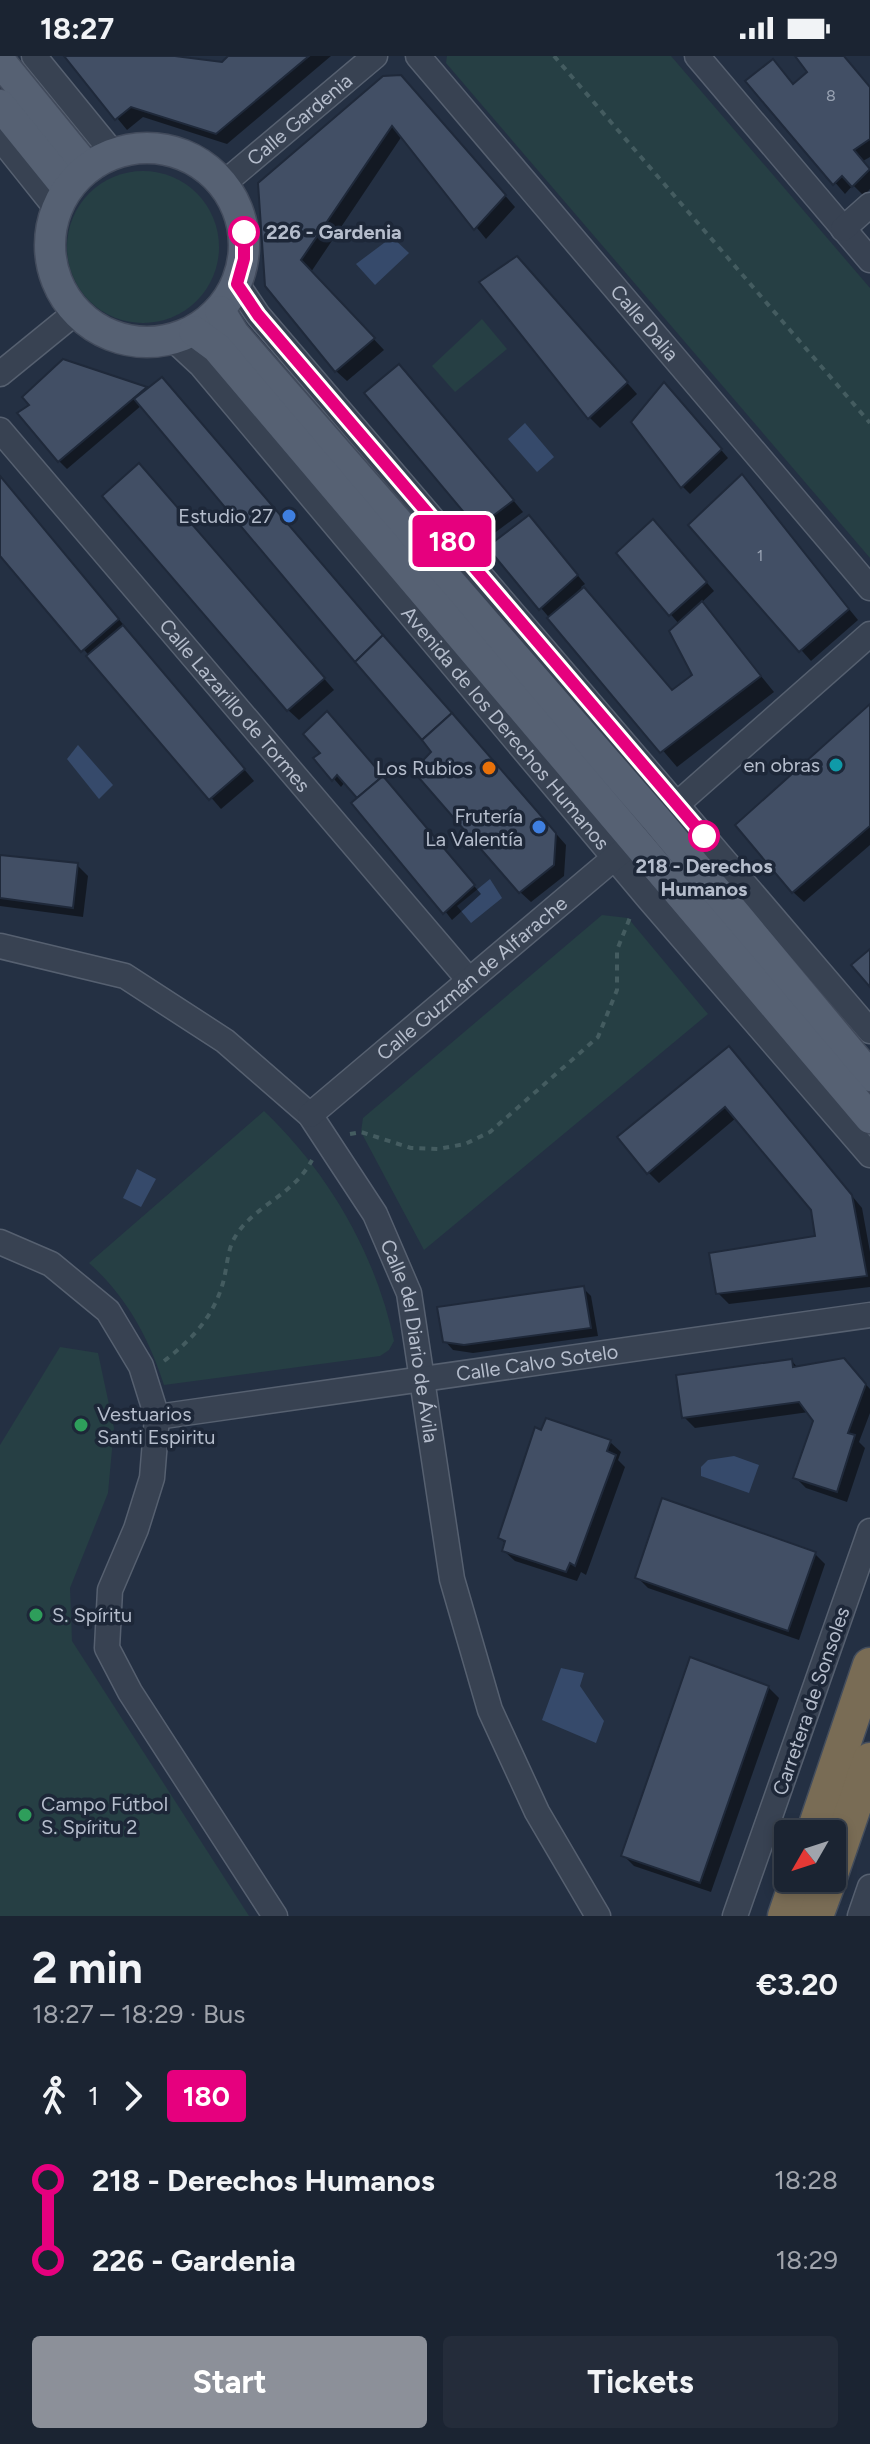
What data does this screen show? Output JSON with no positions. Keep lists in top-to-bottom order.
{
  "streets": {
    "main road": ["Avenida de los Derechos Humanos"],
    "street": [
      "Calle Gardenia",
      "Calle Dalia",
      "Calle Lazarillo de Tormes",
      "Calle Guzmán de Alfarache",
      "Calle del Diario de Ávila",
      "Calle Calvo Sotelo",
      "Carretera de Sonsoles"
    ]
  },
  "crossings": [
    ["Calle Gardenia", "Avenida de los Derechos Humanos"],
    ["Calle Lazarillo de Tormes", "Calle Guzmán de Alfarache"],
    ["Avenida de los Derechos Humanos", "Calle Guzmán de Alfarache"],
    ["Calle Guzmán de Alfarache", "Calle del Diario de Ávila"],
    ["Calle del Diario de Ávila", "Calle Calvo Sotelo"]
  ],
  "places": [
    "226 - Gardenia",
    "Estudio 27",
    "en obras",
    "Los Rubios",
    "Frutería La Valentía",
    "218 - Derechos Humanos",
    "Vestuarios Santi Espiritu",
    "S. Spíritu",
    "Campo Fútbol S. Spíritu 2"
  ],
  "lines": ["bus line 180"],
  "house_numbers": ["8", "1"],
  "north": "bottom left",
  "page": {
    "status": "18:27",
    "on_map": "180",
    "heading": ["2 min", "18:27 – 18:29 · Bus", "€3.20"],
    "legs": ["1", "180"],
    "list": [
      {
        "name": "218 - Derechos Humanos",
        "value": "18:28"
      },
      {
        "name": "226 - Gardenia",
        "value": "18:29"
      }
    ],
    "buttons": ["Start", "Tickets"]
  }
}
